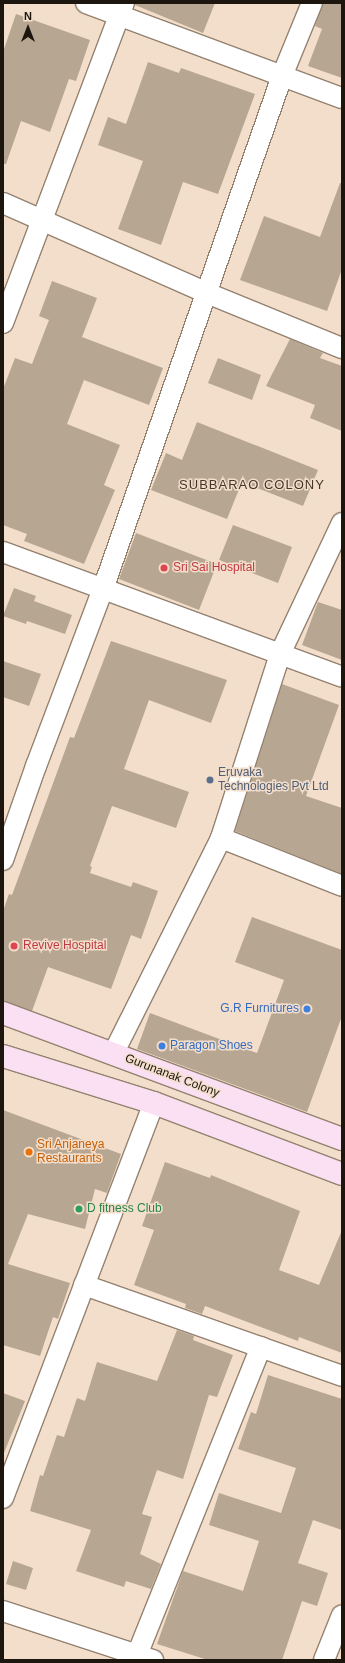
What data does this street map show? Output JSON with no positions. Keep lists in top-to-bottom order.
{
  "streets": {
    "street": ["Gurunanak Colony"]
  },
  "districts": ["SUBBARAO COLONY"],
  "places": [
    "Sri Sai Hospital",
    "Eruvaka Technologies Pvt Ltd",
    "Revive Hospital",
    "G.R Furnitures",
    "Paragon Shoes",
    "Sri Anjaneya Restaurants",
    "D fitness Club"
  ],
  "north": "top"
}
